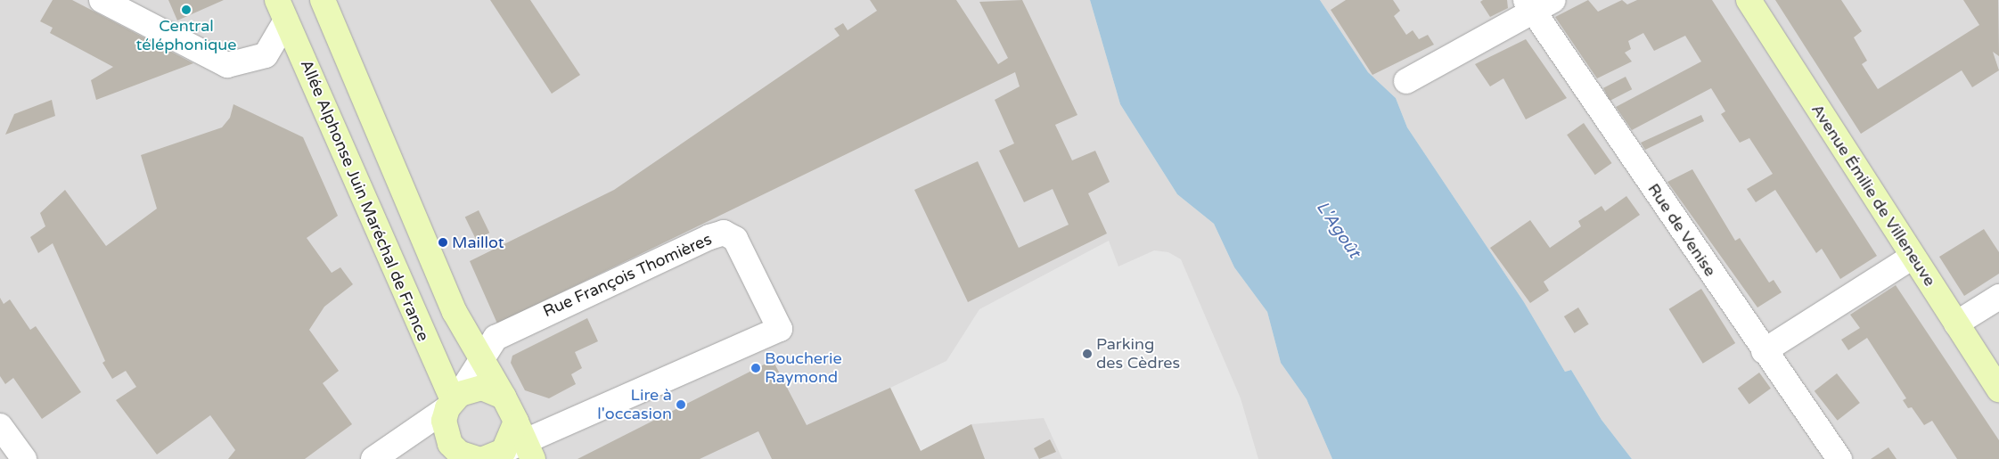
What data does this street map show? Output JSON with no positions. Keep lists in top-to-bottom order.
{
  "streets": {
    "main road": ["Avenue Émilie de Villeneuve", "Allée Alphonse Juin Maréchal de France"],
    "street": ["Rue de Venise", "Rue François Thomières"]
  },
  "water": ["L'Agoût"],
  "places": [
    "Central téléphonique",
    "Maillot",
    "Parking des Cèdres",
    "Boucherie Raymond",
    "Lire à l'occasion"
  ]
}
